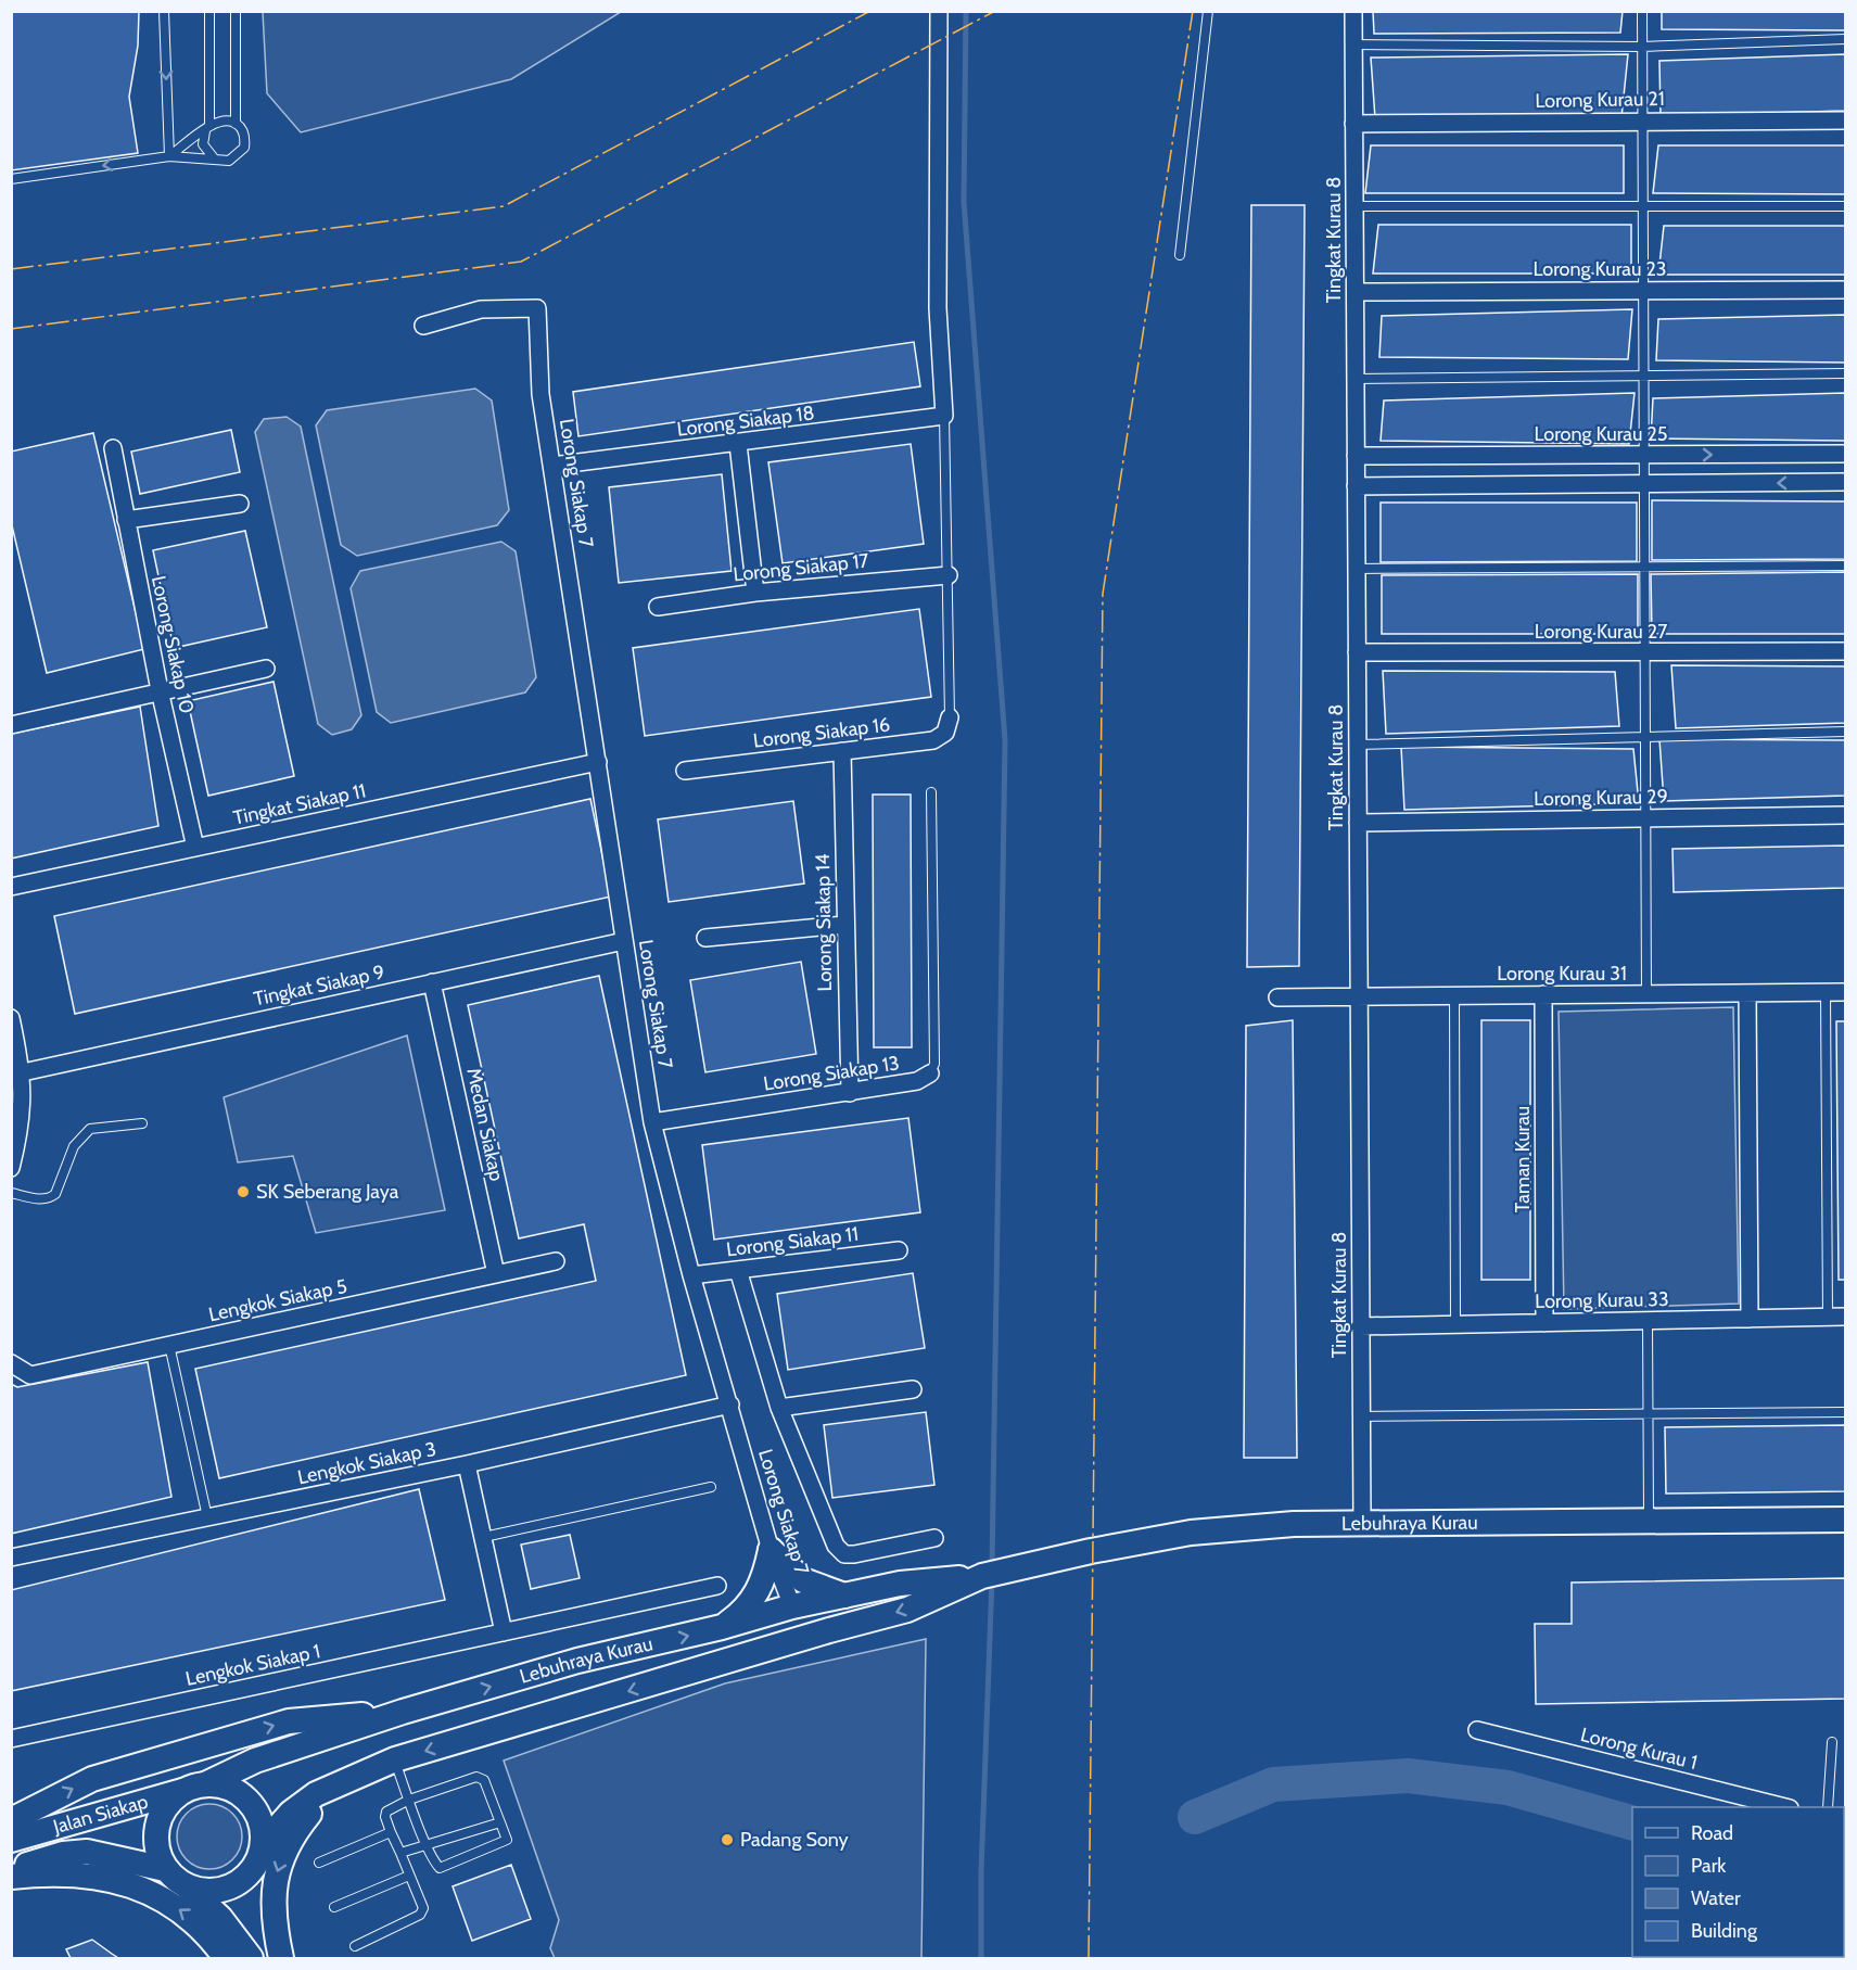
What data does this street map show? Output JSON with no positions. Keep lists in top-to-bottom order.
{
  "streets": {
    "street": [
      "Lorong Kurau 21",
      "Tingkat Kurau 8",
      "Lorong Kurau 23",
      "Lorong Siakap 18",
      "Lorong Kurau 25",
      "Lorong Siakap 7",
      "Lorong Siakap 17",
      "Lorong Kurau 27",
      "Lorong Siakap 10",
      "Lorong Siakap 16",
      "Lorong Kurau 29",
      "Tingkat Siakap 11",
      "Lorong Siakap 14",
      "Lorong Kurau 31",
      "Tingkat Siakap 9",
      "Lorong Siakap 13",
      "Medan Siakap",
      "Taman Kurau",
      "Lorong Siakap 11",
      "Lengkok Siakap 5",
      "Lorong Kurau 33",
      "Lengkok Siakap 3",
      "Lebuhraya Kurau",
      "Lengkok Siakap 1",
      "Lorong Kurau 1",
      "Jalan Siakap"
    ]
  },
  "crossings": [
    ["Lorong Kurau 21", "Tingkat Kurau 8"],
    ["Tingkat Kurau 8", "Lorong Kurau 23"],
    ["Tingkat Kurau 8", "Lorong Kurau 25"],
    ["Tingkat Kurau 8", "Lorong Kurau 27"],
    ["Tingkat Kurau 8", "Lorong Kurau 29"],
    ["Tingkat Kurau 8", "Lorong Kurau 31"],
    ["Tingkat Kurau 8", "Lorong Kurau 33"],
    ["Tingkat Kurau 8", "Lebuhraya Kurau"],
    ["Lorong Siakap 18", "Lorong Siakap 7"],
    ["Lorong Siakap 7", "Tingkat Siakap 11"],
    ["Lorong Siakap 7", "Tingkat Siakap 9"],
    ["Lorong Siakap 7", "Lorong Siakap 13"],
    ["Lorong Siakap 7", "Lorong Siakap 11"],
    ["Lorong Siakap 7", "Lengkok Siakap 3"],
    ["Lorong Siakap 7", "Lebuhraya Kurau"],
    ["Lorong Siakap 10", "Tingkat Siakap 11"],
    ["Lorong Siakap 16", "Lorong Siakap 14"],
    ["Lorong Siakap 14", "Lorong Siakap 13"],
    ["Lorong Kurau 31", "Taman Kurau"],
    ["Tingkat Siakap 9", "Medan Siakap"],
    ["Medan Siakap", "Lengkok Siakap 5"],
    ["Taman Kurau", "Lorong Kurau 33"],
    ["Lebuhraya Kurau", "Jalan Siakap"]
  ],
  "places": ["SK Seberang Jaya", "Padang Sony"],
  "legend": [
    "Road",
    "Park",
    "Water",
    "Building"
  ]
}
